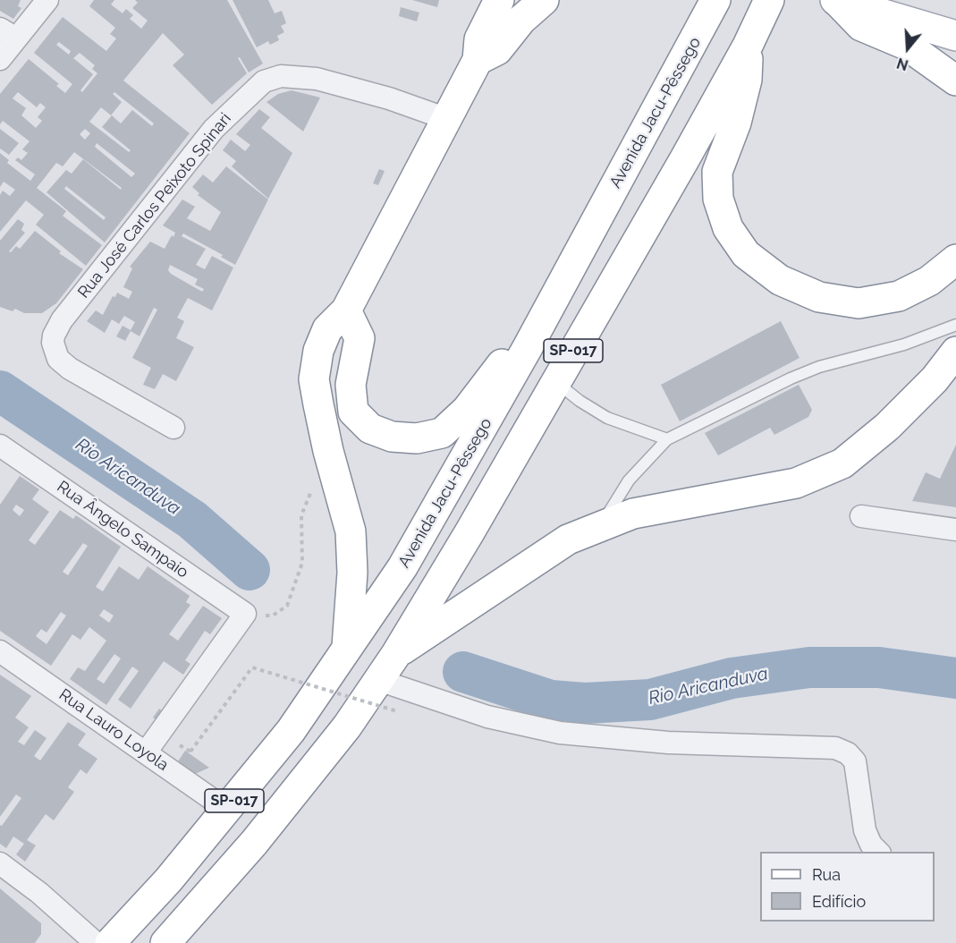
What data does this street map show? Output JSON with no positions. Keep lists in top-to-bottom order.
{
  "streets": {
    "main road": ["Avenida Jacu-Pêssego", "SP-017"],
    "street": ["Rua José Carlos Peixoto Spinari", "Rua Ângelo Sampaio", "Rua Lauro Loyola"]
  },
  "crossings": [
    ["Avenida Jacu-Pêssego", "Rua Lauro Loyola"],
    ["Rua Ângelo Sampaio", "Rua Lauro Loyola"]
  ],
  "water": ["Rio Aricanduva"],
  "legend": ["Rua", "Edifício"],
  "north": "bottom"
}
